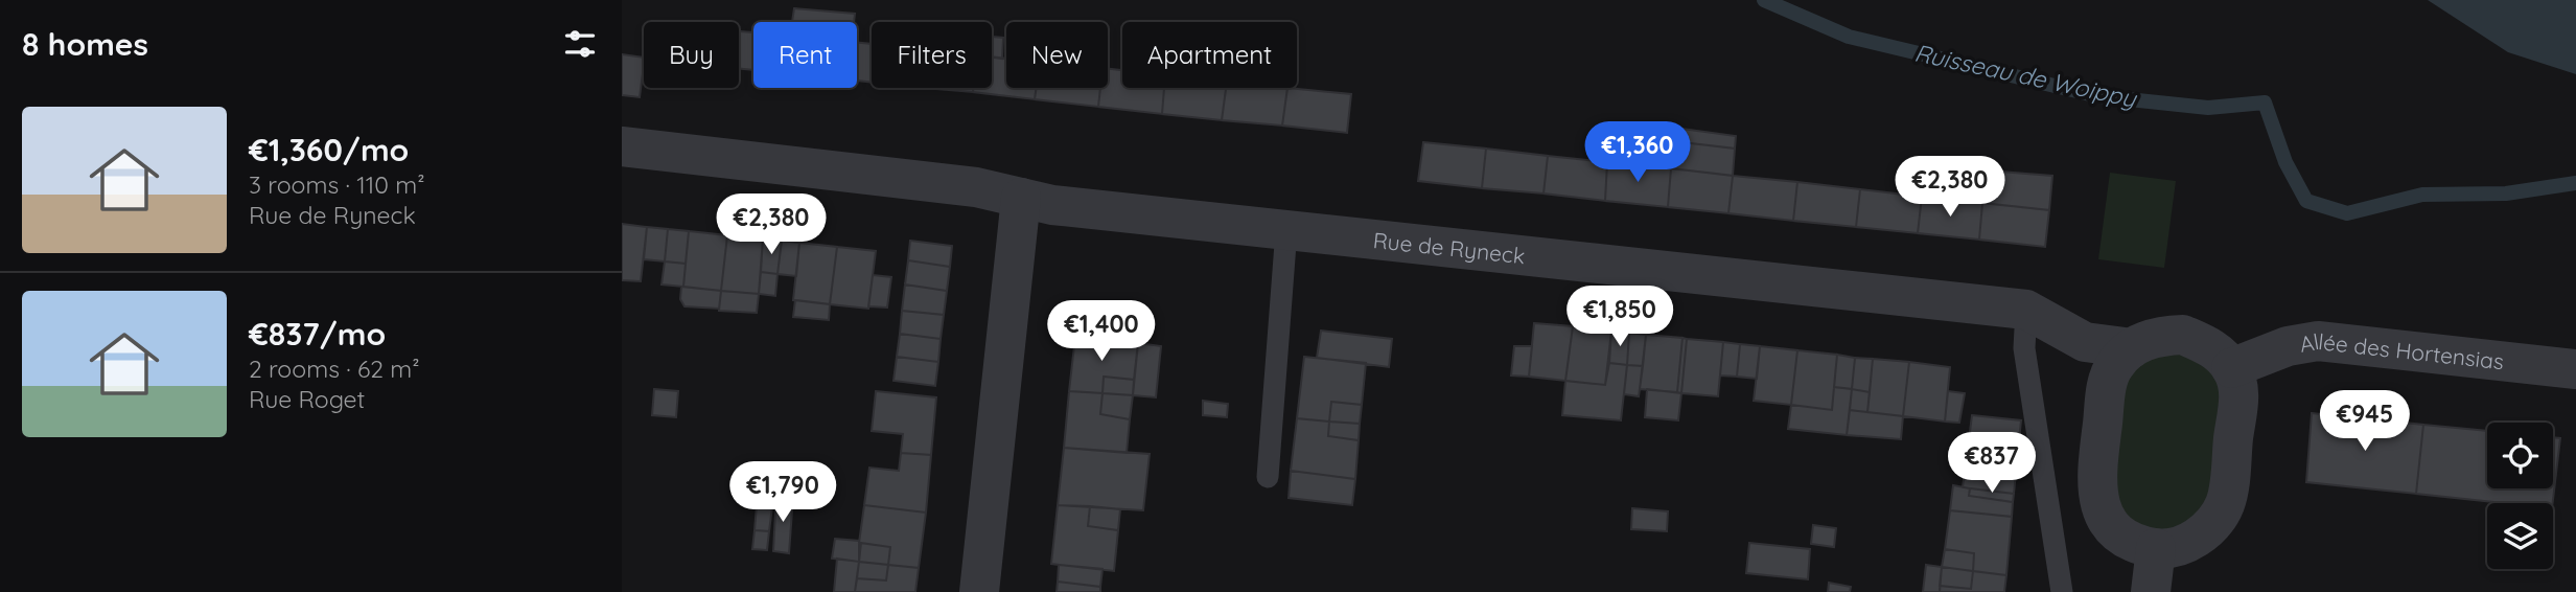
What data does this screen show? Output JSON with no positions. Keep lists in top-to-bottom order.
{
  "streets": {
    "street": ["Rue de Ryneck", "Allée des Hortensias"]
  },
  "crossings": [
    ["Rue de Ryneck", "Allée des Hortensias"]
  ],
  "water": ["Ruisseau de Woippy"],
  "page": {
    "heading": "8 homes",
    "chip": [
      "Buy",
      "Rent",
      "Filters",
      "New",
      "Apartment"
    ],
    "list": [
      {
        "name": "€1,360/mo",
        "note": "3 rooms · 110 m² · Rue de Ryneck"
      },
      {
        "name": "€837/mo",
        "note": "2 rooms · 62 m² · Rue Roget"
      }
    ],
    "price": [
      "€1,360",
      "€2,380",
      "€2,380",
      "€1,850",
      "€1,400",
      "€945",
      "€837",
      "€1,790"
    ]
  }
}
